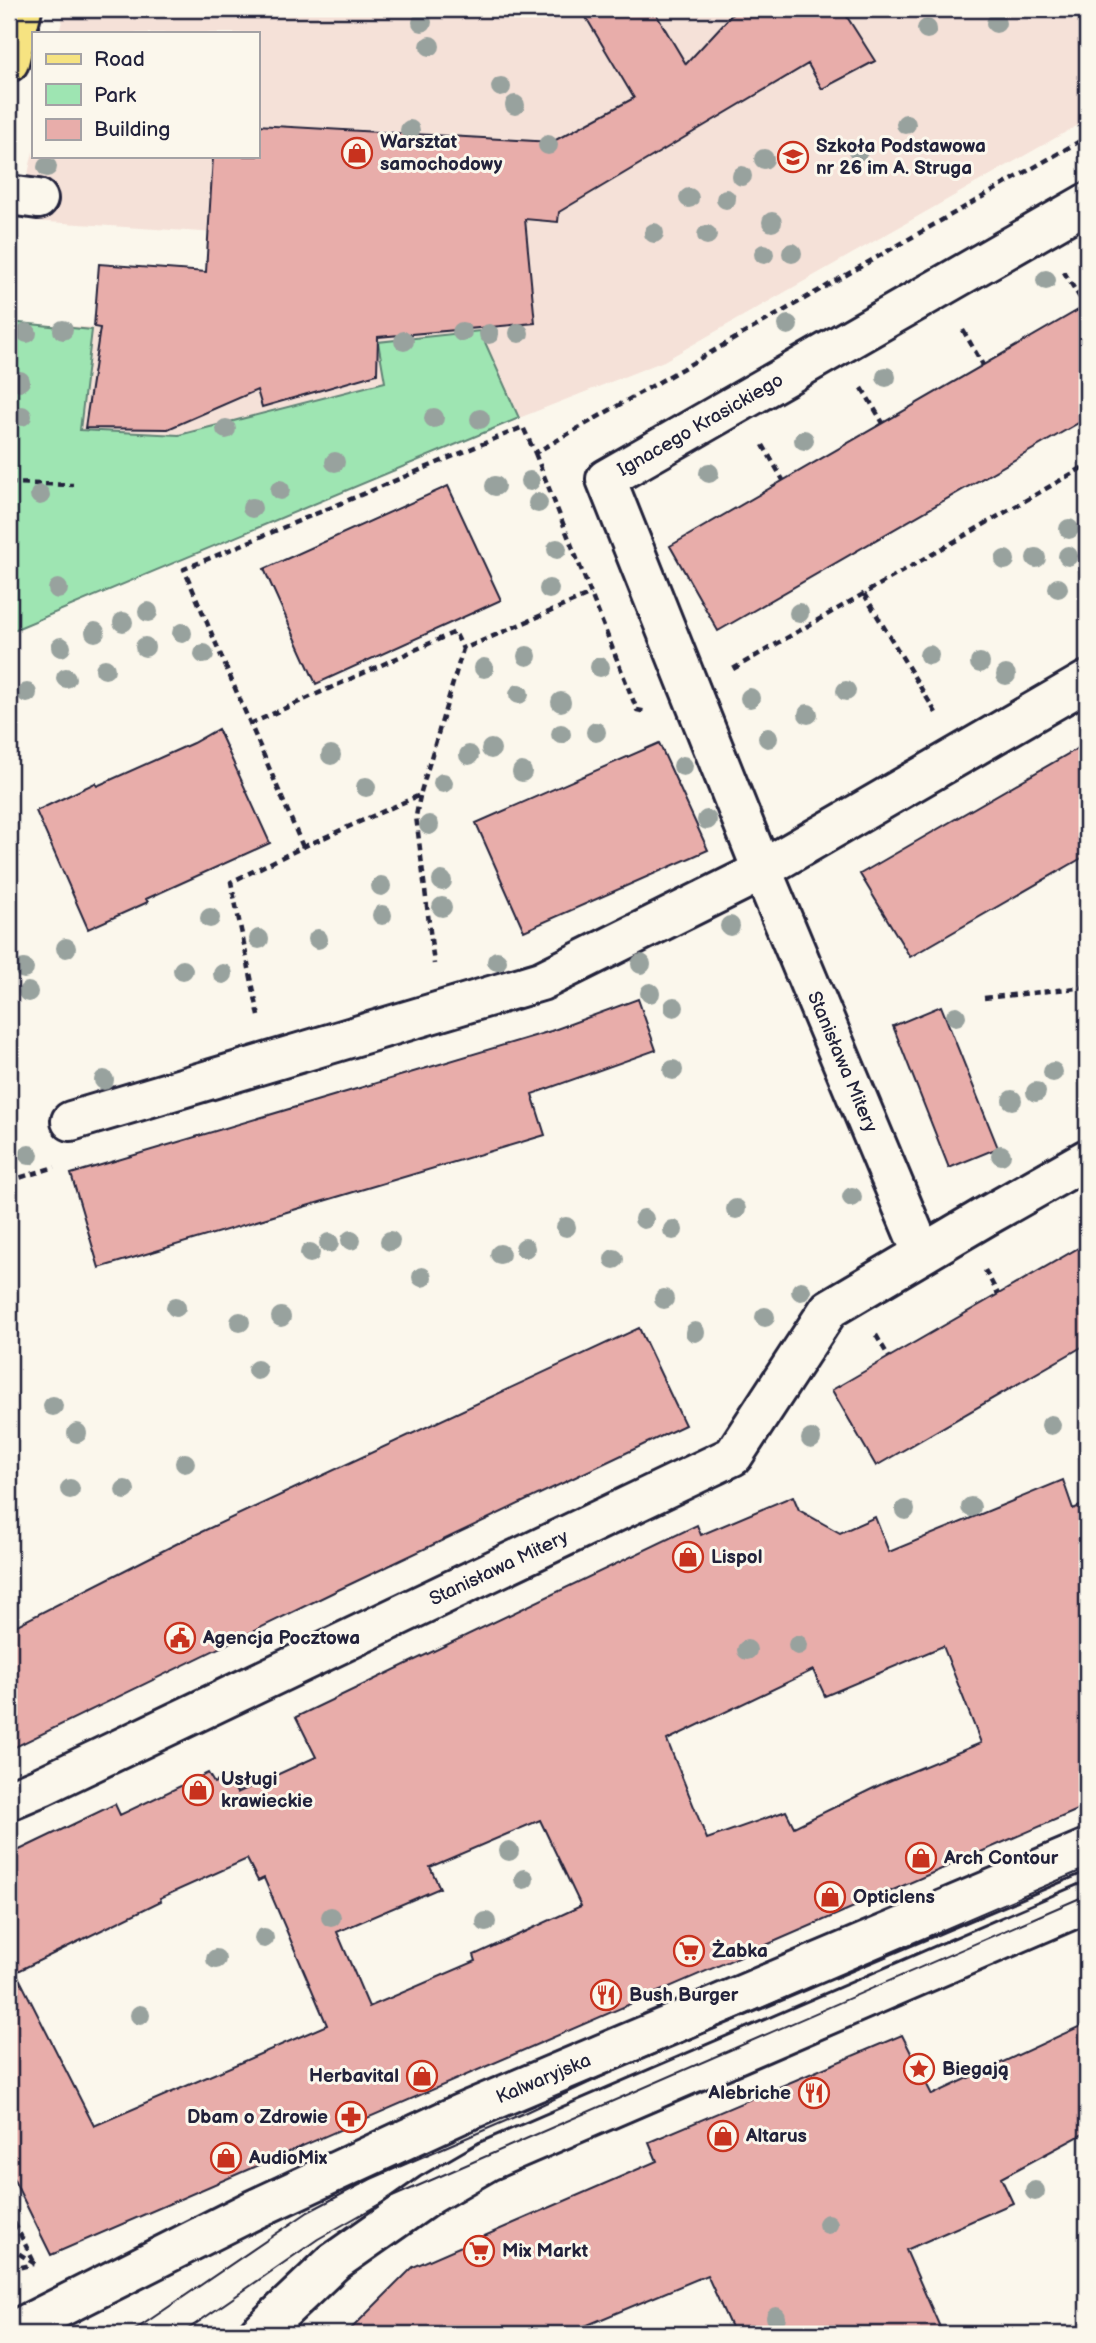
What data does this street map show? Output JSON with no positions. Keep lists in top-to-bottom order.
{
  "streets": {
    "street": ["Ignacego Krasickiego", "Stanisława Mitery", "Kalwaryjska"]
  },
  "crossings": [
    ["Ignacego Krasickiego", "Stanisława Mitery"]
  ],
  "places": {
    "shop": [
      "Warsztat samochodowy",
      "Lispol",
      "Usługi krawieckie",
      "Arch Contour",
      "Opticlens",
      "Herbavital",
      "Altarus",
      "AudioMix"
    ],
    "school or university": ["Szkoła Podstawowa nr 26 im A. Struga"],
    "public building": ["Agencja Pocztowa"],
    "supermarket": ["Żabka", "Mix Markt"],
    "restaurant": ["Bush Burger", "Alebriche"],
    "place": ["Biegają"],
    "pharmacy": ["Dbam o Zdrowie"]
  },
  "legend": ["Road", "Park", "Building"]
}
